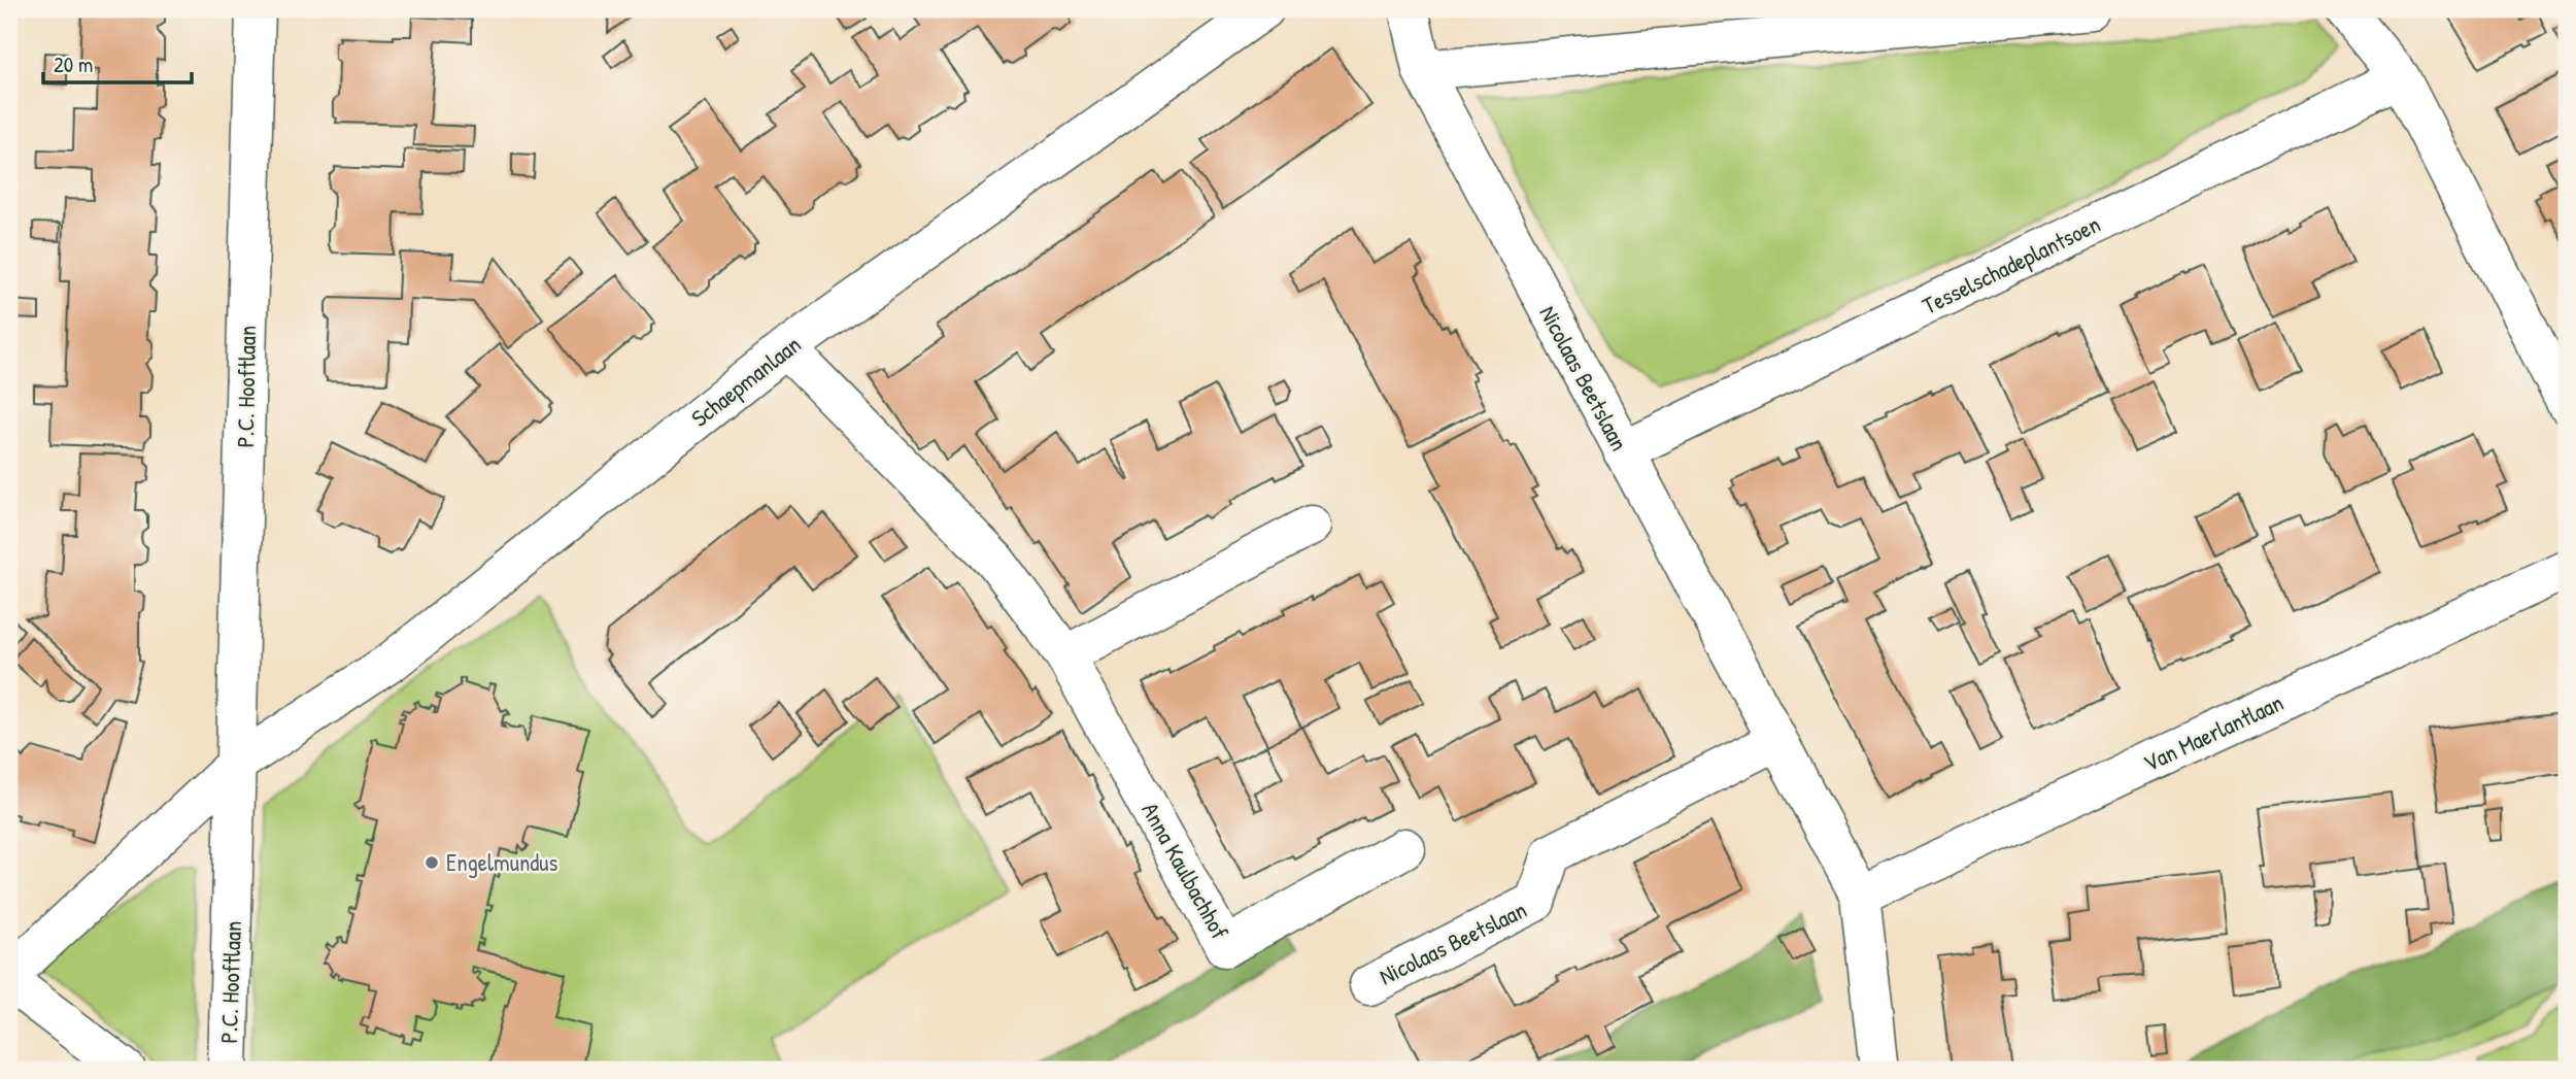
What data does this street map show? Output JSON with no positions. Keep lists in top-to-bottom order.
{
  "streets": {
    "street": [
      "Tesselschadeplantsoen",
      "Nicolaas Beetslaan",
      "Schaepmanlaan",
      "P.C. Hooftlaan",
      "Van Maerlantlaan",
      "Anna Kaulbachhof"
    ]
  },
  "crossings": [
    ["Tesselschadeplantsoen", "Nicolaas Beetslaan"],
    ["Nicolaas Beetslaan", "Van Maerlantlaan"],
    ["Schaepmanlaan", "P.C. Hooftlaan"],
    ["Schaepmanlaan", "Anna Kaulbachhof"]
  ],
  "places": ["Engelmundus"],
  "scale_bar": "20 m"
}
